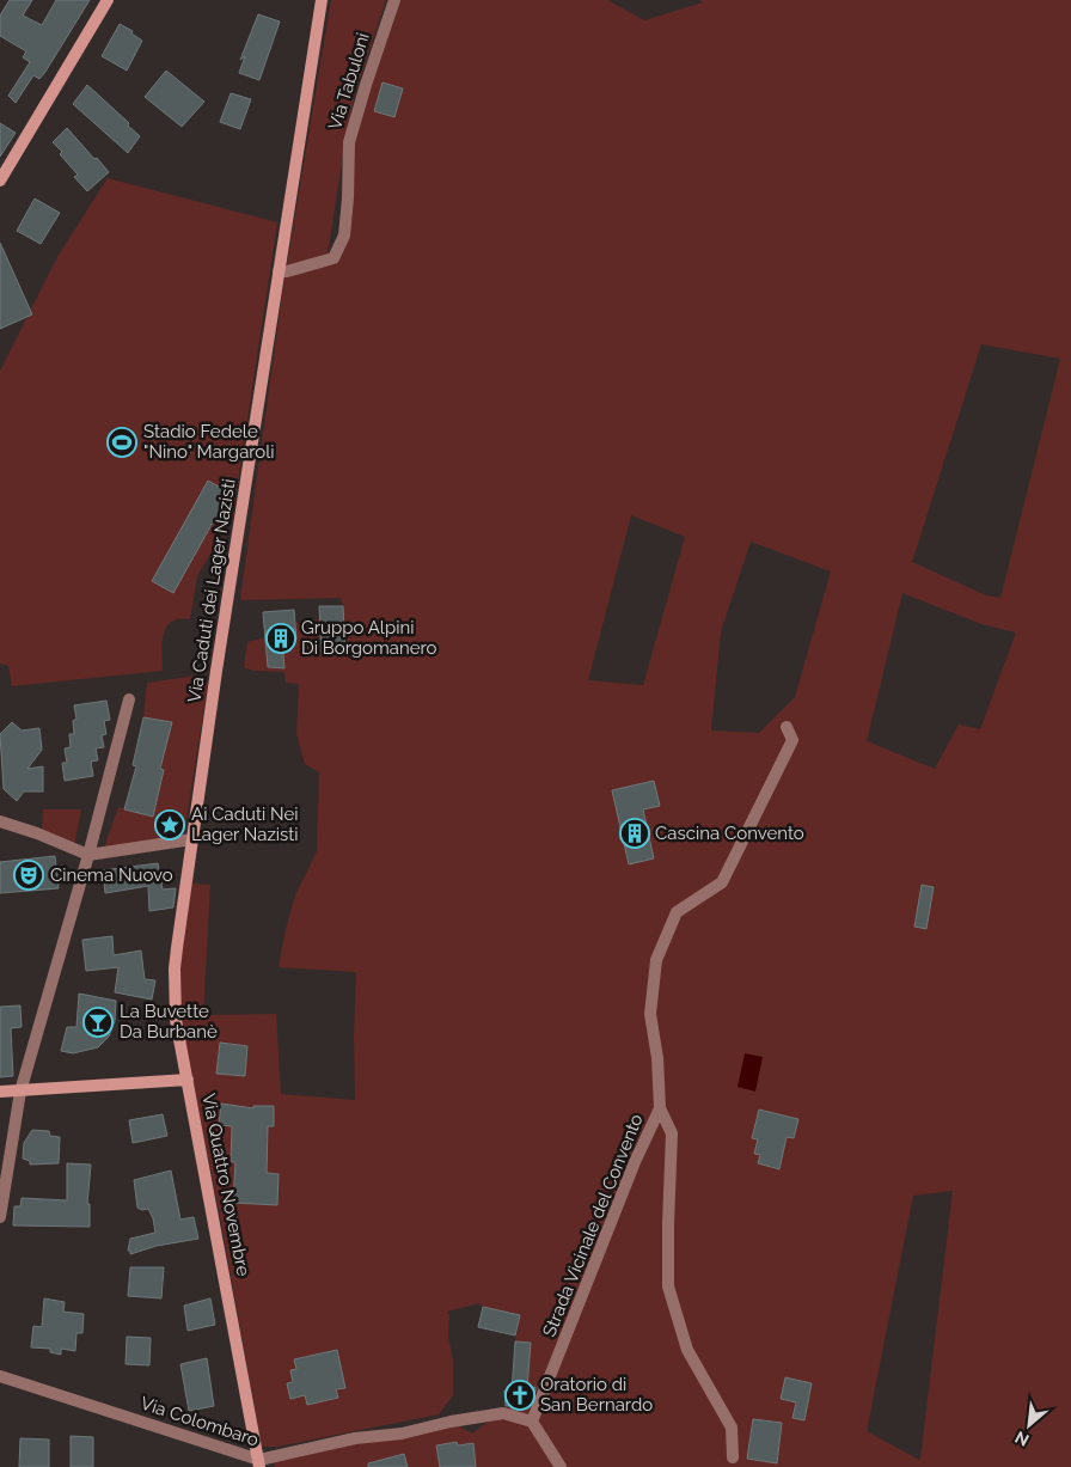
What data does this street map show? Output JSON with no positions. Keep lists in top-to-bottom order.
{
  "streets": {
    "main road": ["Via Caduti dei Lager Nazisti", "Via Quattro Novembre"],
    "street": ["Via Tabuloni", "Strada Vicinale del Convento", "Via Colombaro"]
  },
  "crossings": [
    ["Via Tabuloni", "Via Caduti dei Lager Nazisti"],
    ["Via Caduti dei Lager Nazisti", "Via Quattro Novembre"],
    ["Via Quattro Novembre", "Via Colombaro"],
    ["Strada Vicinale del Convento", "Via Colombaro"]
  ],
  "places": {
    "sports": ["Stadio Fedele \"Nino\" Margaroli"],
    "building": ["Gruppo Alpini Di Borgomanero", "Cascina Convento"],
    "place": ["Ai Caduti Nei Lager Nazisti"],
    "theatre": ["Cinema Nuovo"],
    "bar": ["La Buvette Da Burbanè"],
    "church": ["Oratorio di San Bernardo"]
  },
  "north": "bottom left"
}
